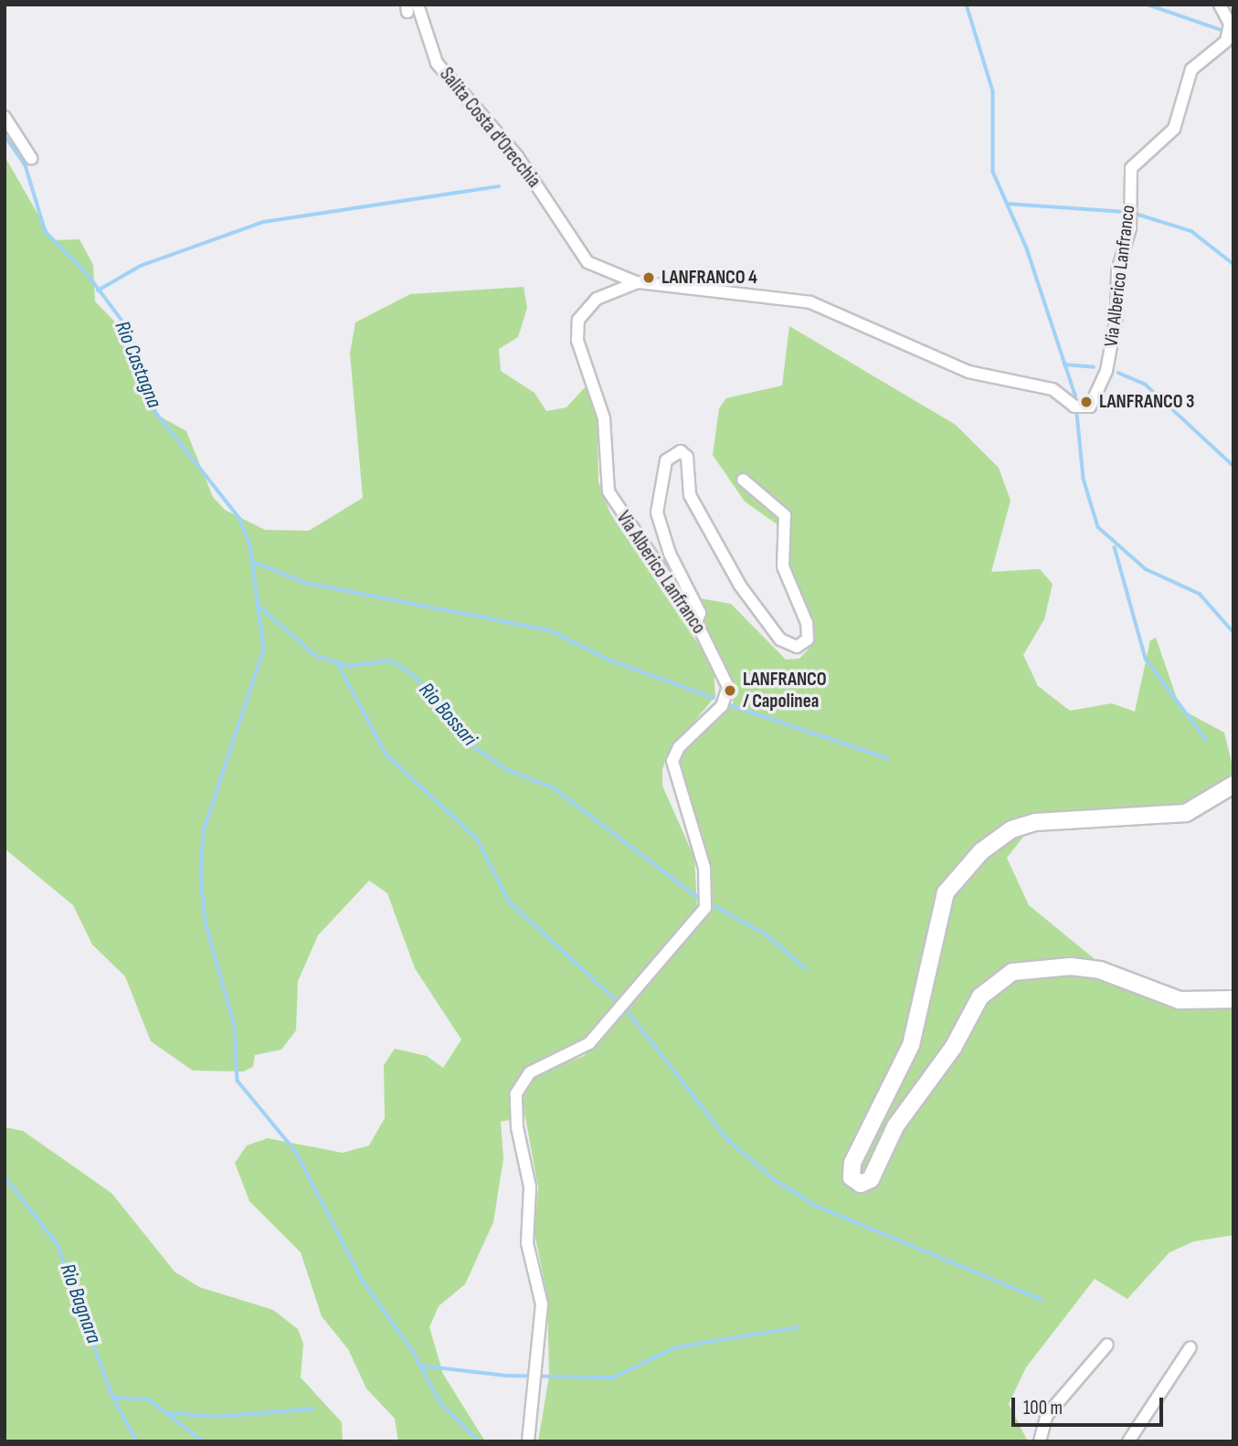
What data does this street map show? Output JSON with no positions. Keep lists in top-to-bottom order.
{
  "streets": {
    "street": ["Salita Costa d'Orecchia", "Via Alberico Lanfranco"]
  },
  "crossings": [
    ["Salita Costa d'Orecchia", "Via Alberico Lanfranco"]
  ],
  "water": ["Rio Castagna", "Rio Bossari", "Rio Bagnara"],
  "places": ["LANFRANCO 4", "LANFRANCO 3", "LANFRANCO / Capolinea"],
  "scale_bar": "100 m"
}
